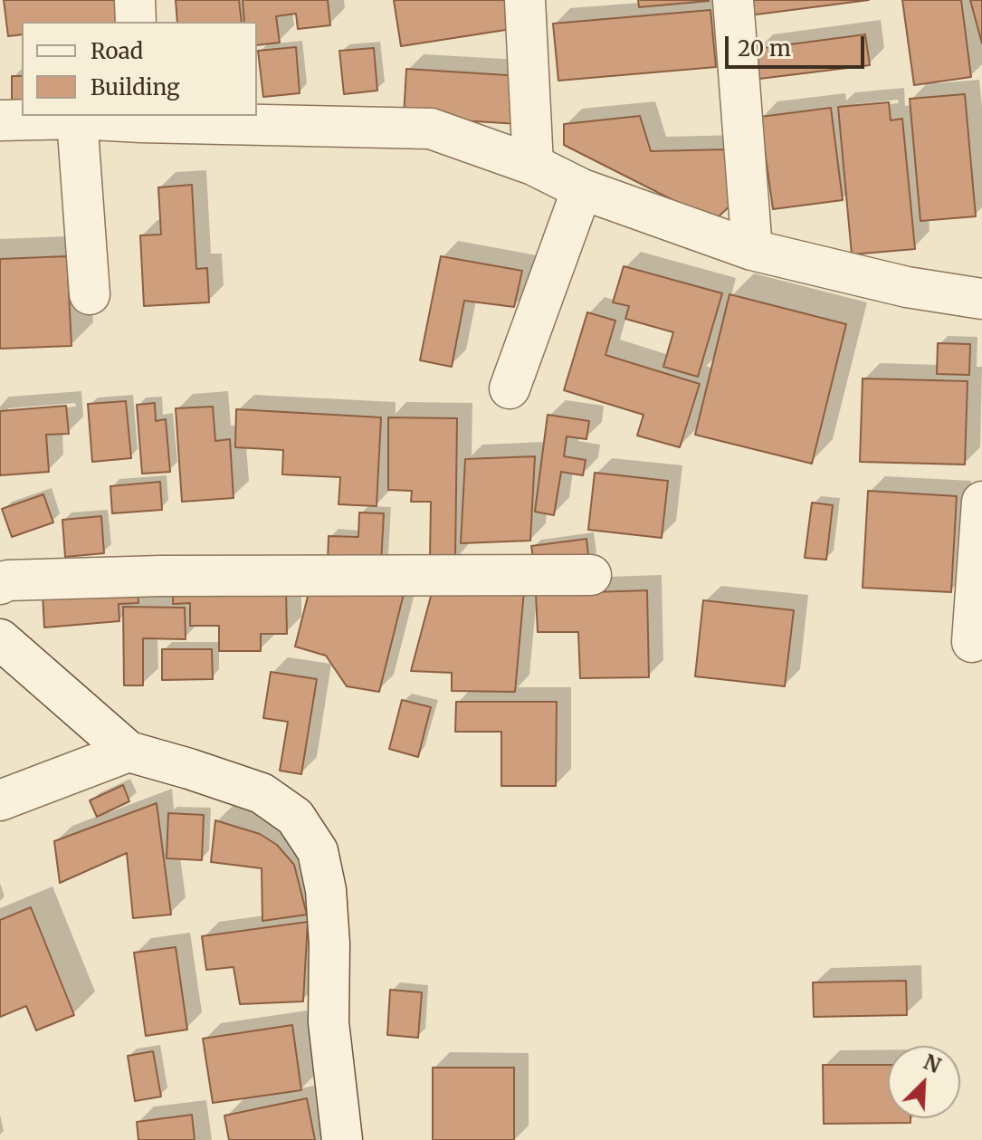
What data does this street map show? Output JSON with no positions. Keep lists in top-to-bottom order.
{
  "legend": ["Road", "Building"],
  "scale_bar": "20 m",
  "north": "top right"
}
